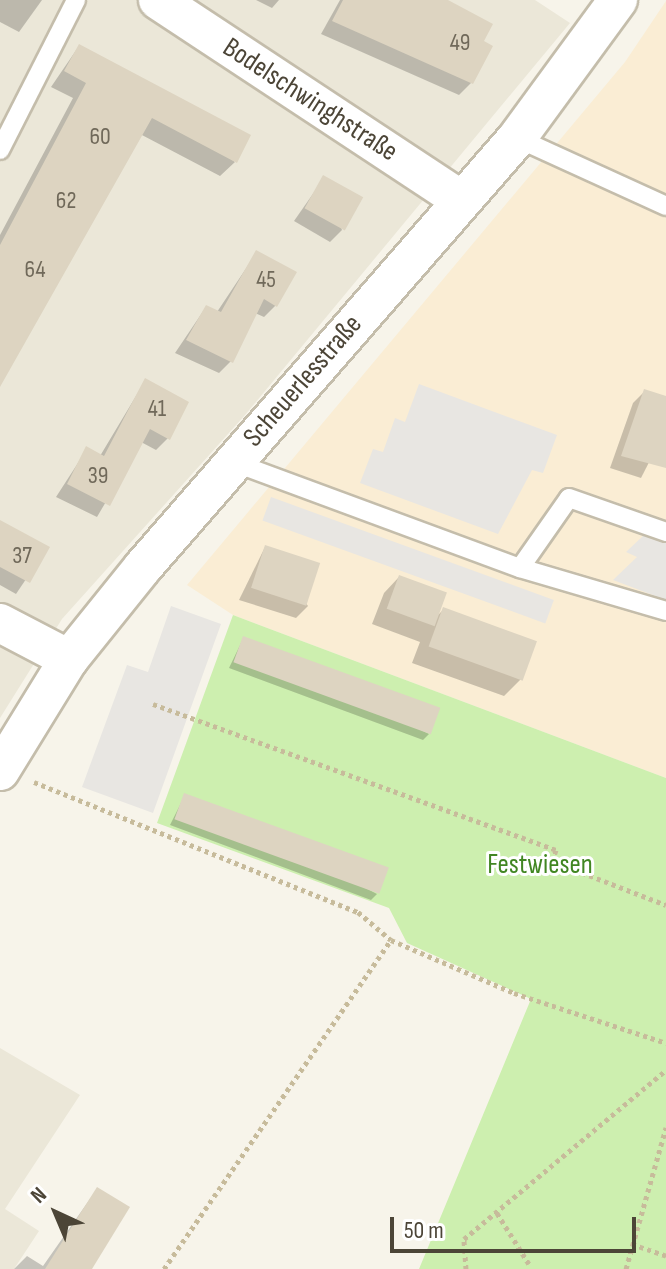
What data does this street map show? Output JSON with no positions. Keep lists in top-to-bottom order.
{
  "streets": {
    "street": ["Bodelschwinghstraße", "Scheuerlesstraße"]
  },
  "crossings": [
    ["Bodelschwinghstraße", "Scheuerlesstraße"]
  ],
  "parks": ["Festwiesen"],
  "house_numbers": [
    "49",
    "60",
    "62",
    "64",
    "45",
    "41",
    "39",
    "37"
  ],
  "scale_bar": "50 m",
  "north": "top left"
}
